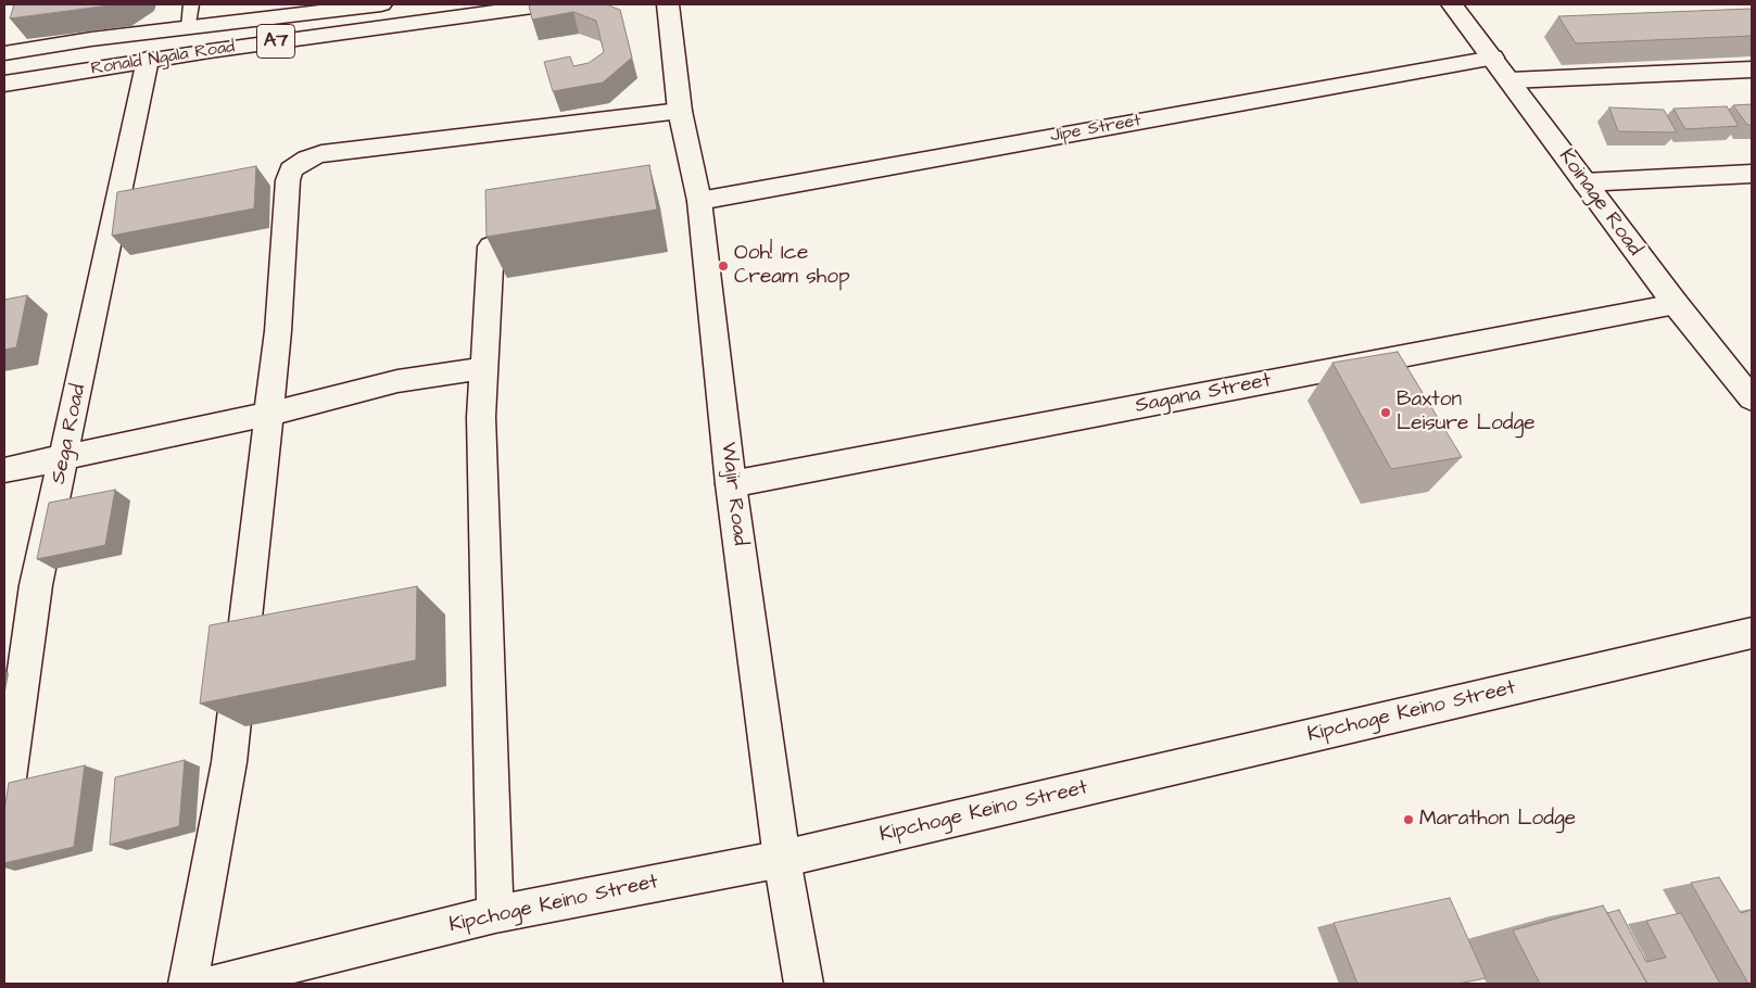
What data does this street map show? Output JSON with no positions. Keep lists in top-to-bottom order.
{
  "streets": {
    "main road": [
      "A7",
      "Ronald Ngala Road",
      "Jipe Street",
      "Koinage Road",
      "Sagana Street",
      "Sega Road",
      "Wajir Road",
      "Kipchoge Keino Street"
    ]
  },
  "crossings": [
    ["Ronald Ngala Road", "Sega Road"],
    ["Jipe Street", "Koinage Road"],
    ["Jipe Street", "Wajir Road"],
    ["Koinage Road", "Sagana Street"],
    ["Sagana Street", "Wajir Road"],
    ["Wajir Road", "Kipchoge Keino Street"]
  ],
  "places": ["Ooh! Ice Cream shop", "Baxton Leisure Lodge", "Marathon Lodge"]
}
